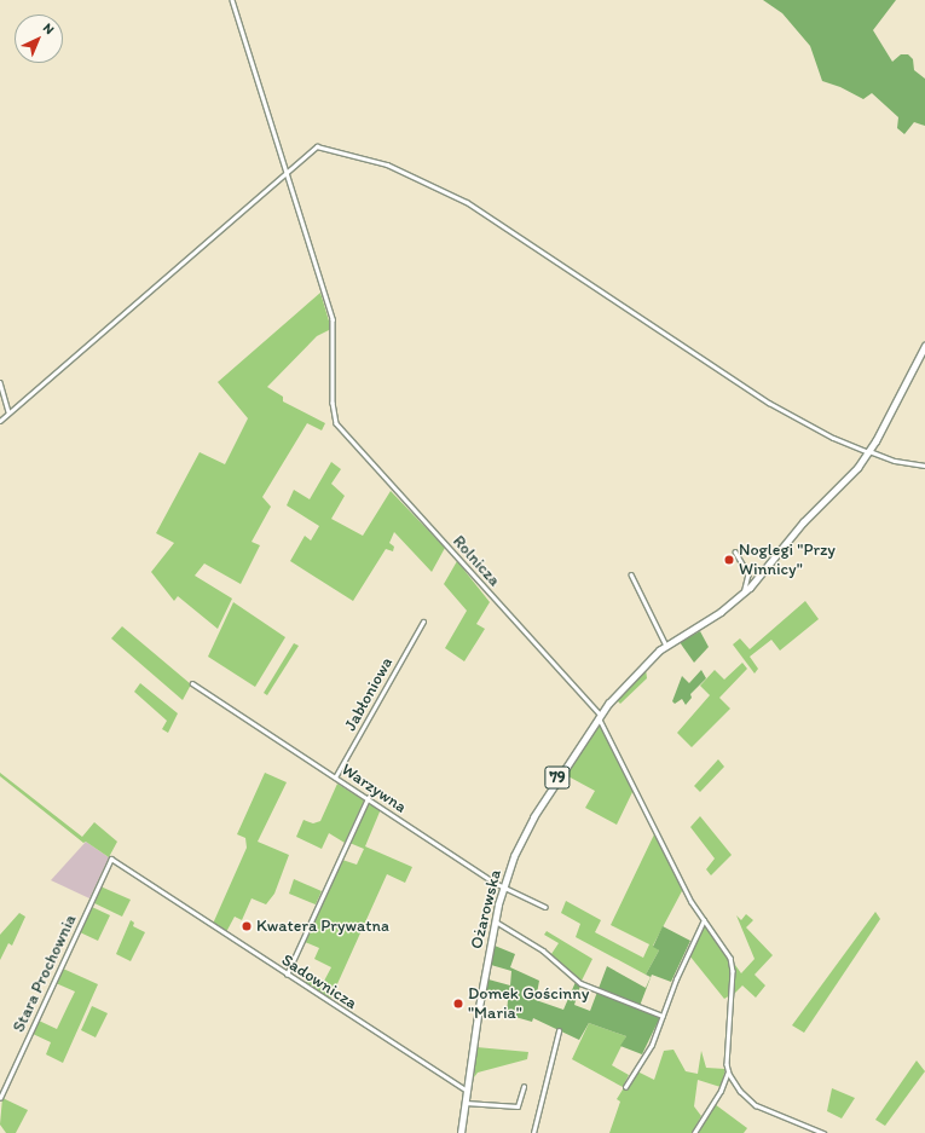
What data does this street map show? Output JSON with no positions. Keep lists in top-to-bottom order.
{
  "streets": {
    "main road": ["79", "Ożarowska"],
    "street": [
      "Rolnicza",
      "Jabłoniowa",
      "Warzywna",
      "Stara Prochownia",
      "Sadownicza"
    ]
  },
  "crossings": [
    ["Rolnicza", "79"],
    ["Rolnicza", "Ożarowska"],
    ["Jabłoniowa", "Warzywna"],
    ["79", "Ożarowska"],
    ["Warzywna", "Ożarowska"],
    ["Ożarowska", "Sadownicza"],
    ["Stara Prochownia", "Sadownicza"]
  ],
  "places": ["Noglegi \"Przy Winnicy\"", "Kwatera Prywatna", "Domek Gościnny \"Maria\""],
  "north": "top right"
}
